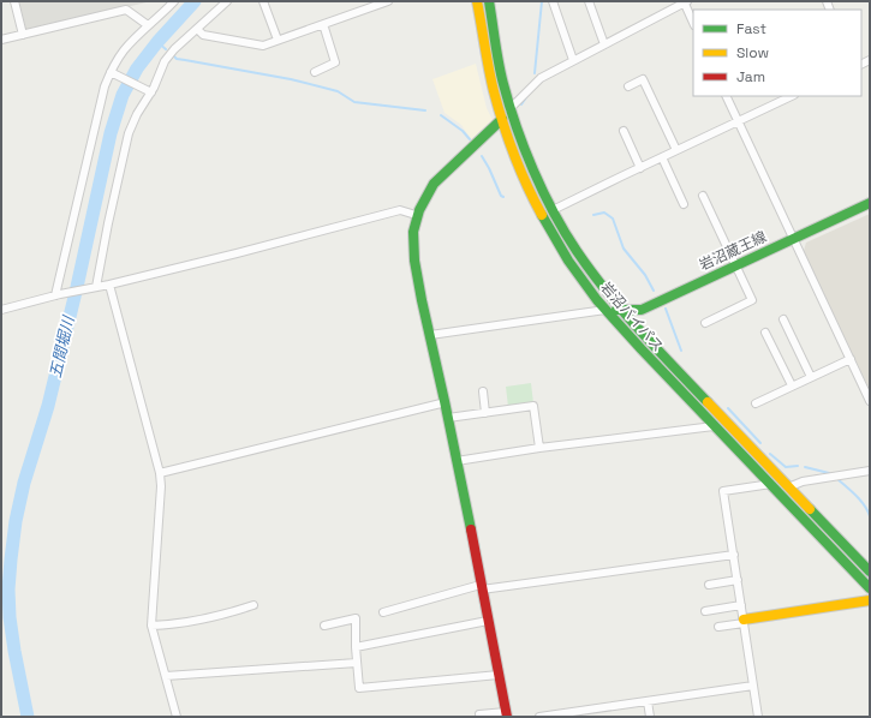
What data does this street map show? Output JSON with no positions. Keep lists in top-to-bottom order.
{
  "streets": {
    "main road": ["岩沼蔵王線", "岩沼バイパス"]
  },
  "crossings": [
    ["岩沼蔵王線", "岩沼バイパス"]
  ],
  "water": ["五間堀川"],
  "legend": ["Fast", "Slow", "Jam"]
}
